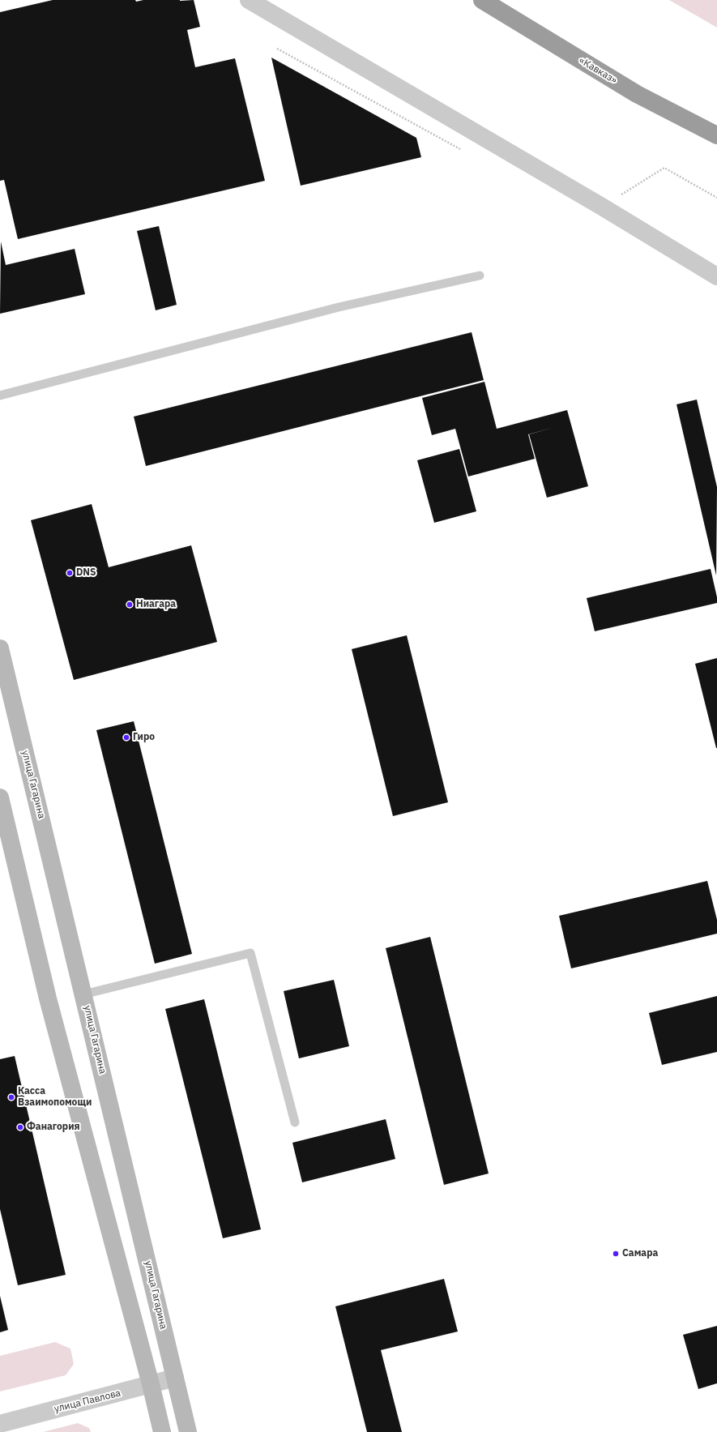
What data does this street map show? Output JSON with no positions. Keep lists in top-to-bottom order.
{
  "streets": {
    "highway": ["«Кавказ»"],
    "main road": ["улица Гагарина"],
    "street": ["улица Павлова"]
  },
  "crossings": [
    ["улица Гагарина", "улица Павлова"]
  ],
  "places": [
    "DNS",
    "Ниагара",
    "Гиро",
    "Касса Взаимопомощи",
    "Фанагория",
    "Самара"
  ]
}
